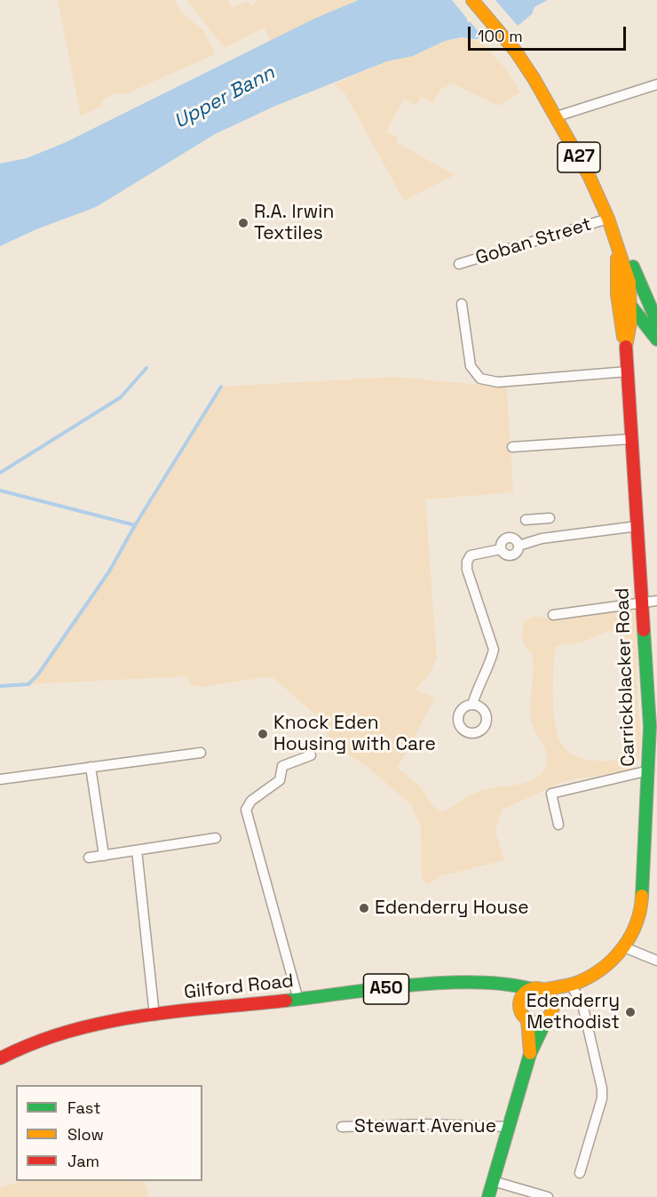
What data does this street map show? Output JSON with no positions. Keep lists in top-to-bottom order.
{
  "streets": {
    "main road": [
      "A27",
      "Carrickblacker Road",
      "Gilford Road",
      "A50"
    ],
    "street": ["Goban Street", "Stewart Avenue"]
  },
  "crossings": [
    ["A27", "Goban Street"],
    ["A27", "Carrickblacker Road"],
    ["Carrickblacker Road", "Gilford Road"]
  ],
  "water": ["Upper Bann"],
  "places": [
    "R.A. Irwin Textiles",
    "Knock Eden Housing with Care",
    "Edenderry House",
    "Edenderry Methodist"
  ],
  "legend": ["Fast", "Slow", "Jam"],
  "scale_bar": "100 m"
}
